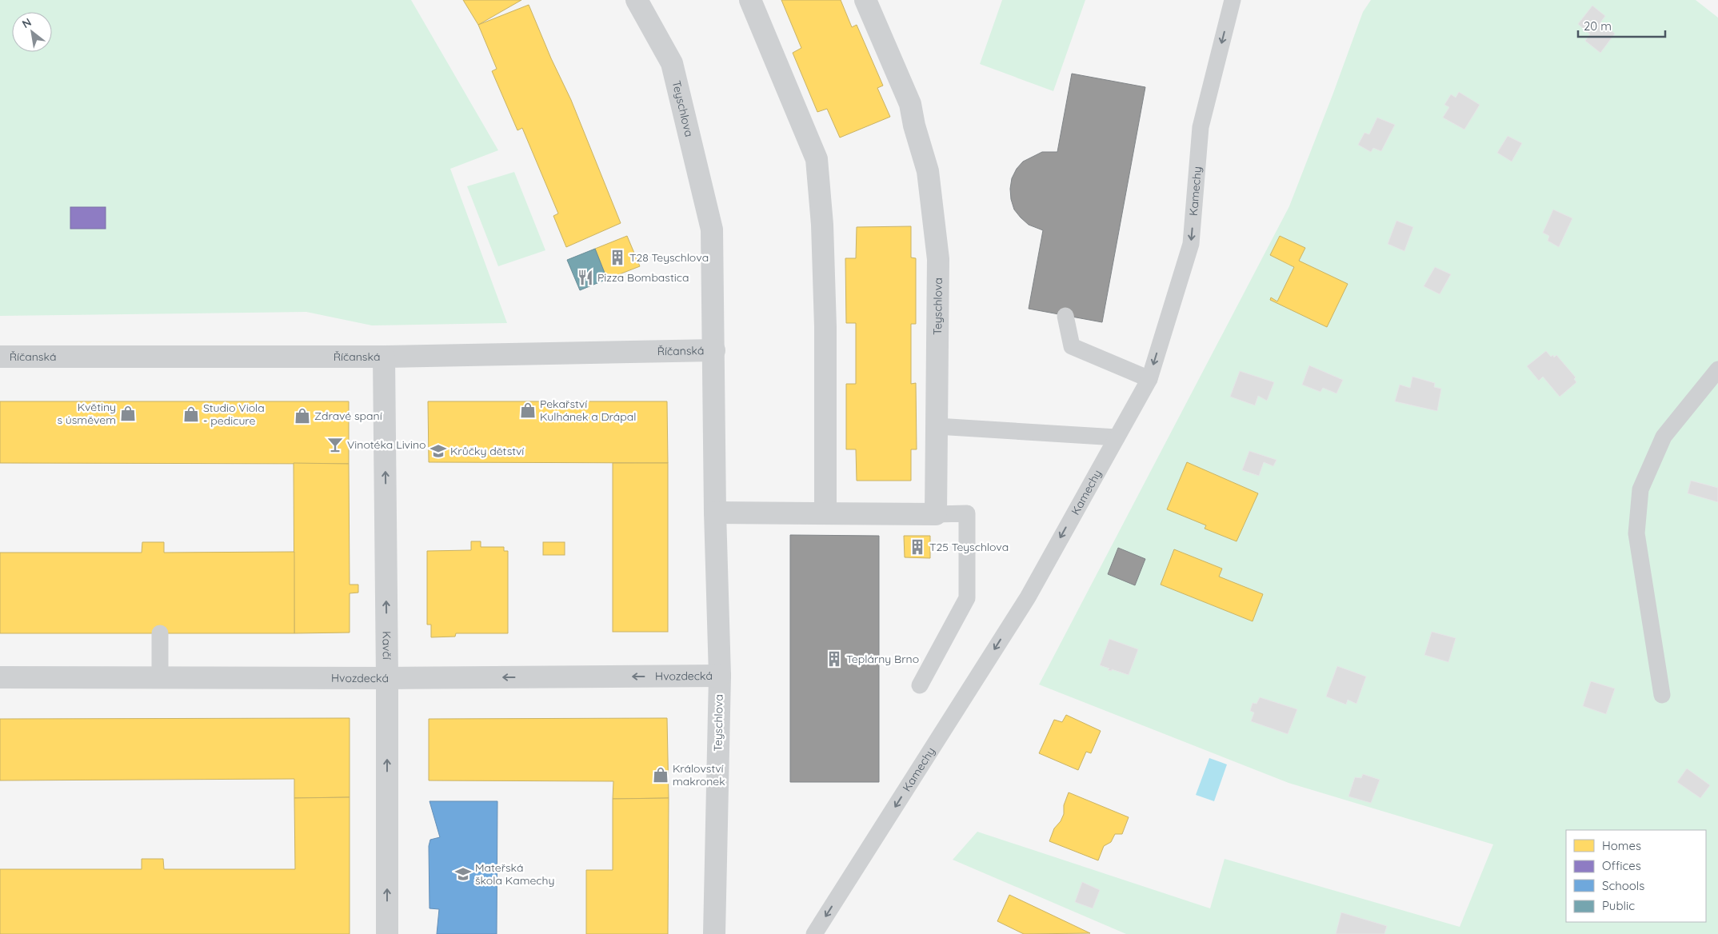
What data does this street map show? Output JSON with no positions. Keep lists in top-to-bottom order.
{
  "streets": {
    "street": [
      "Teyschlova",
      "Říčanská",
      "Kavčí",
      "Hvozdecká"
    ],
    "lane": ["Kamechy"]
  },
  "crossings": [
    ["Teyschlova", "Říčanská"],
    ["Teyschlova", "Hvozdecká"],
    ["Říčanská", "Kavčí"],
    ["Kavčí", "Hvozdecká"]
  ],
  "one_way": ["Kamechy", "Kavčí", "Hvozdecká"],
  "places": {
    "building": ["T28 Teyschlova", "T25 Teyschlova", "Teplárny Brno"],
    "restaurant": ["Pizza Bombastica"],
    "shop": [
      "Pekařství Kulhánek a Drápal",
      "Květiny s úsměvem",
      "Studio Viola - pedicure",
      "Zdravé spaní",
      "Království makronek"
    ],
    "bar": ["Vinotéka Livino"],
    "school or university": ["Krůčky dětství", "Mateřská škola Kamechy"]
  },
  "legend": [
    "Homes",
    "Offices",
    "Schools",
    "Public"
  ],
  "scale_bar": "20 m",
  "north": "top left"
}
